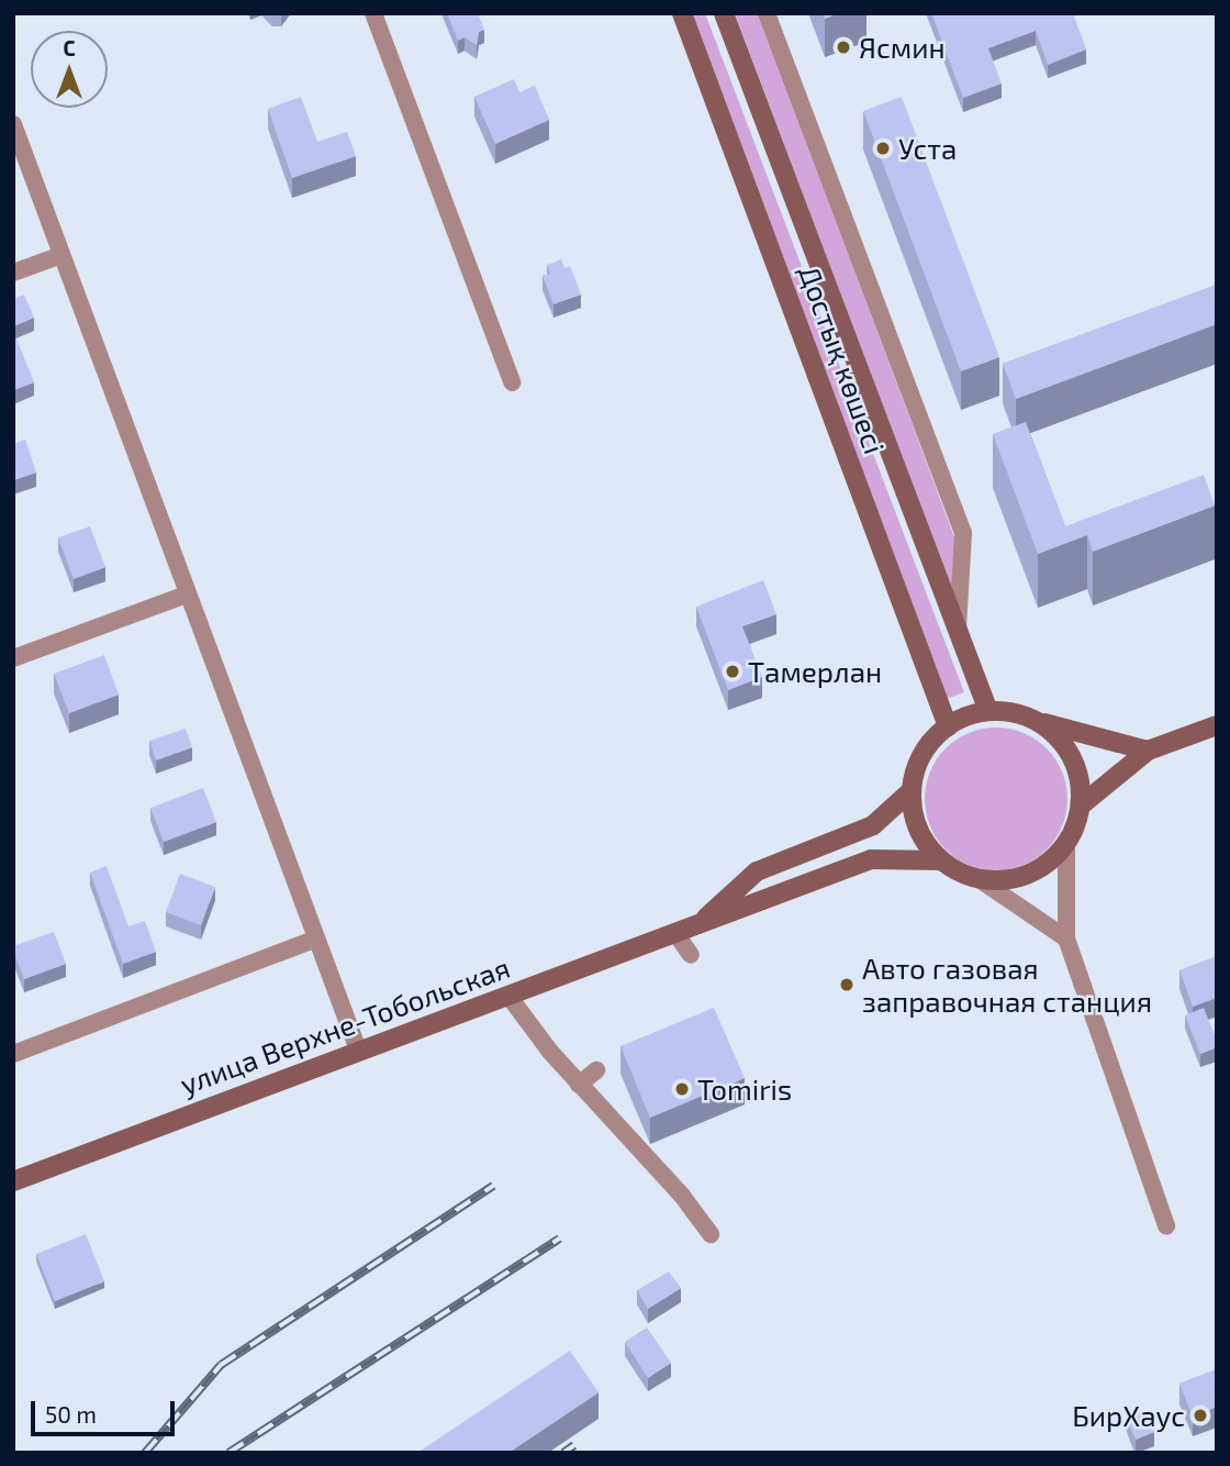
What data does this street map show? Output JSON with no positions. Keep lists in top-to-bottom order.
{
  "streets": {
    "street": ["Достық көшесі", "улица Верхне-Тобольская"]
  },
  "crossings": [
    ["Достық көшесі", "улица Верхне-Тобольская"]
  ],
  "places": [
    "Ясмин",
    "Уста",
    "Тамерлан",
    "Авто газовая заправочная станция",
    "Tomiris",
    "БирХаус"
  ],
  "scale_bar": "50 m",
  "north": "top"
}
